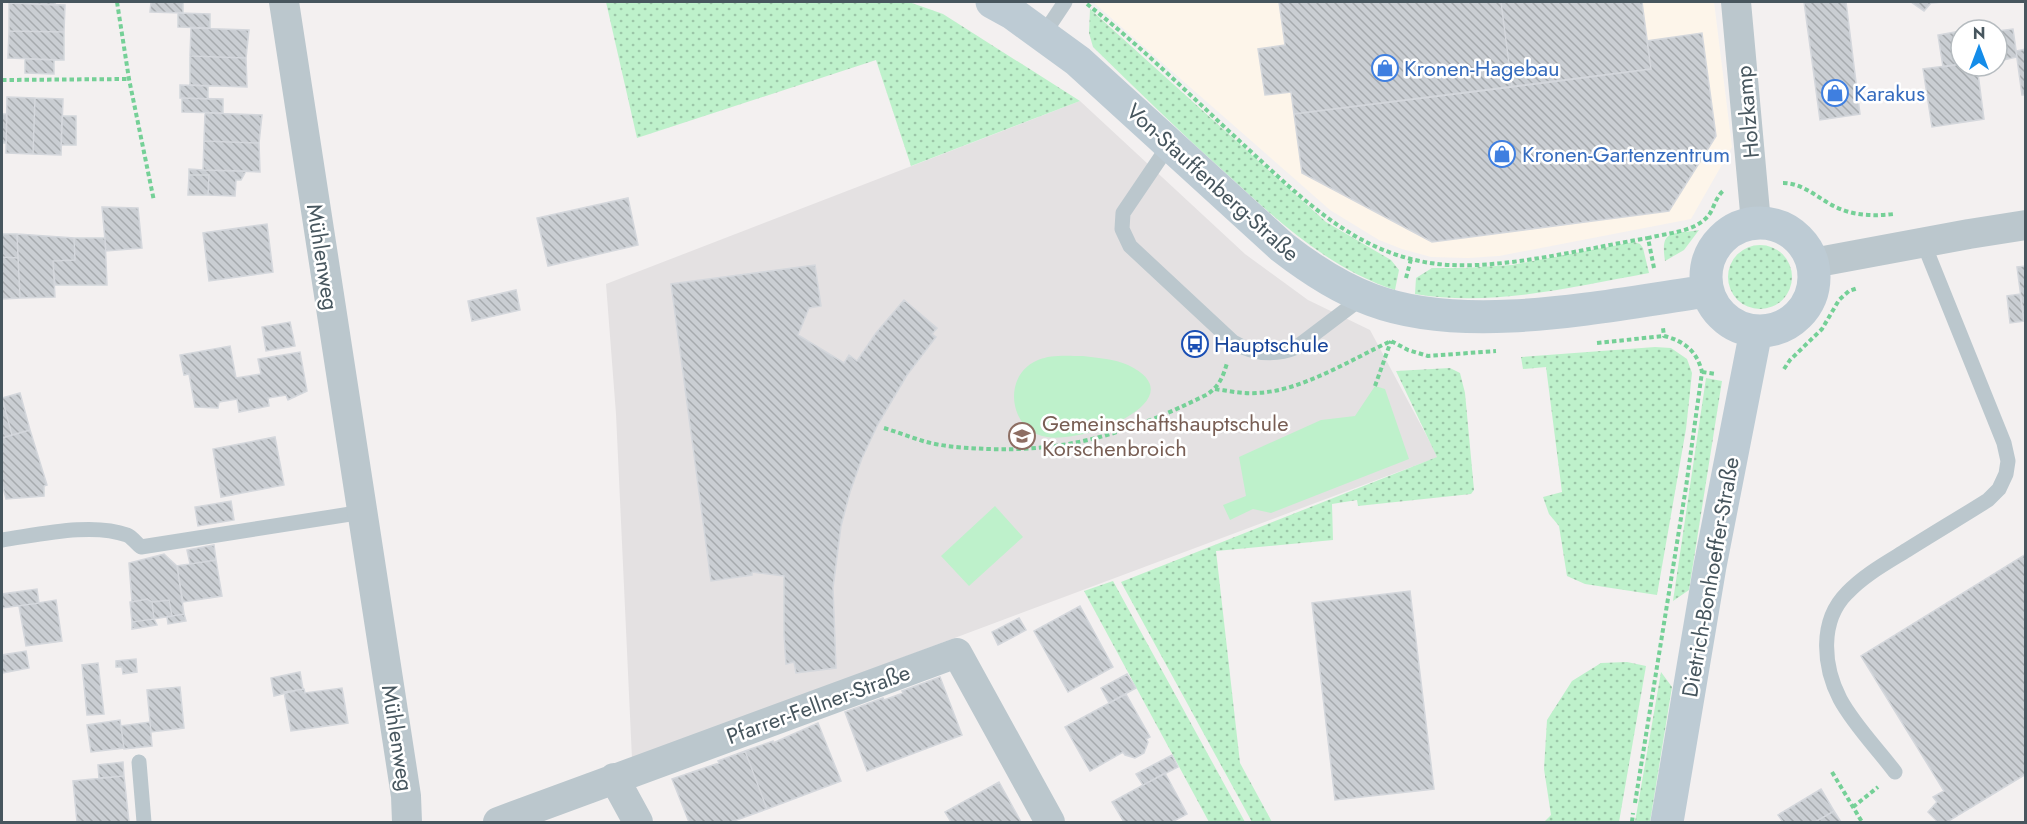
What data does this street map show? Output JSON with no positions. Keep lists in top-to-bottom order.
{
  "streets": {
    "street": [
      "Holzkamp",
      "Von-Stauffenberg-Straße",
      "Mühlenweg",
      "Dietrich-Bonhoeffer-Straße",
      "Pfarrer-Fellner-Straße"
    ]
  },
  "crossings": [
    ["Holzkamp", "Von-Stauffenberg-Straße"],
    ["Holzkamp", "Dietrich-Bonhoeffer-Straße"],
    ["Von-Stauffenberg-Straße", "Dietrich-Bonhoeffer-Straße"]
  ],
  "places": {
    "shop": ["Kronen-Hagebau", "Karakus", "Kronen-Gartenzentrum"],
    "bus stop": ["Hauptschule"],
    "school or university": ["Gemeinschaftshauptschule Korschenbroich"]
  },
  "north": "top"
}
